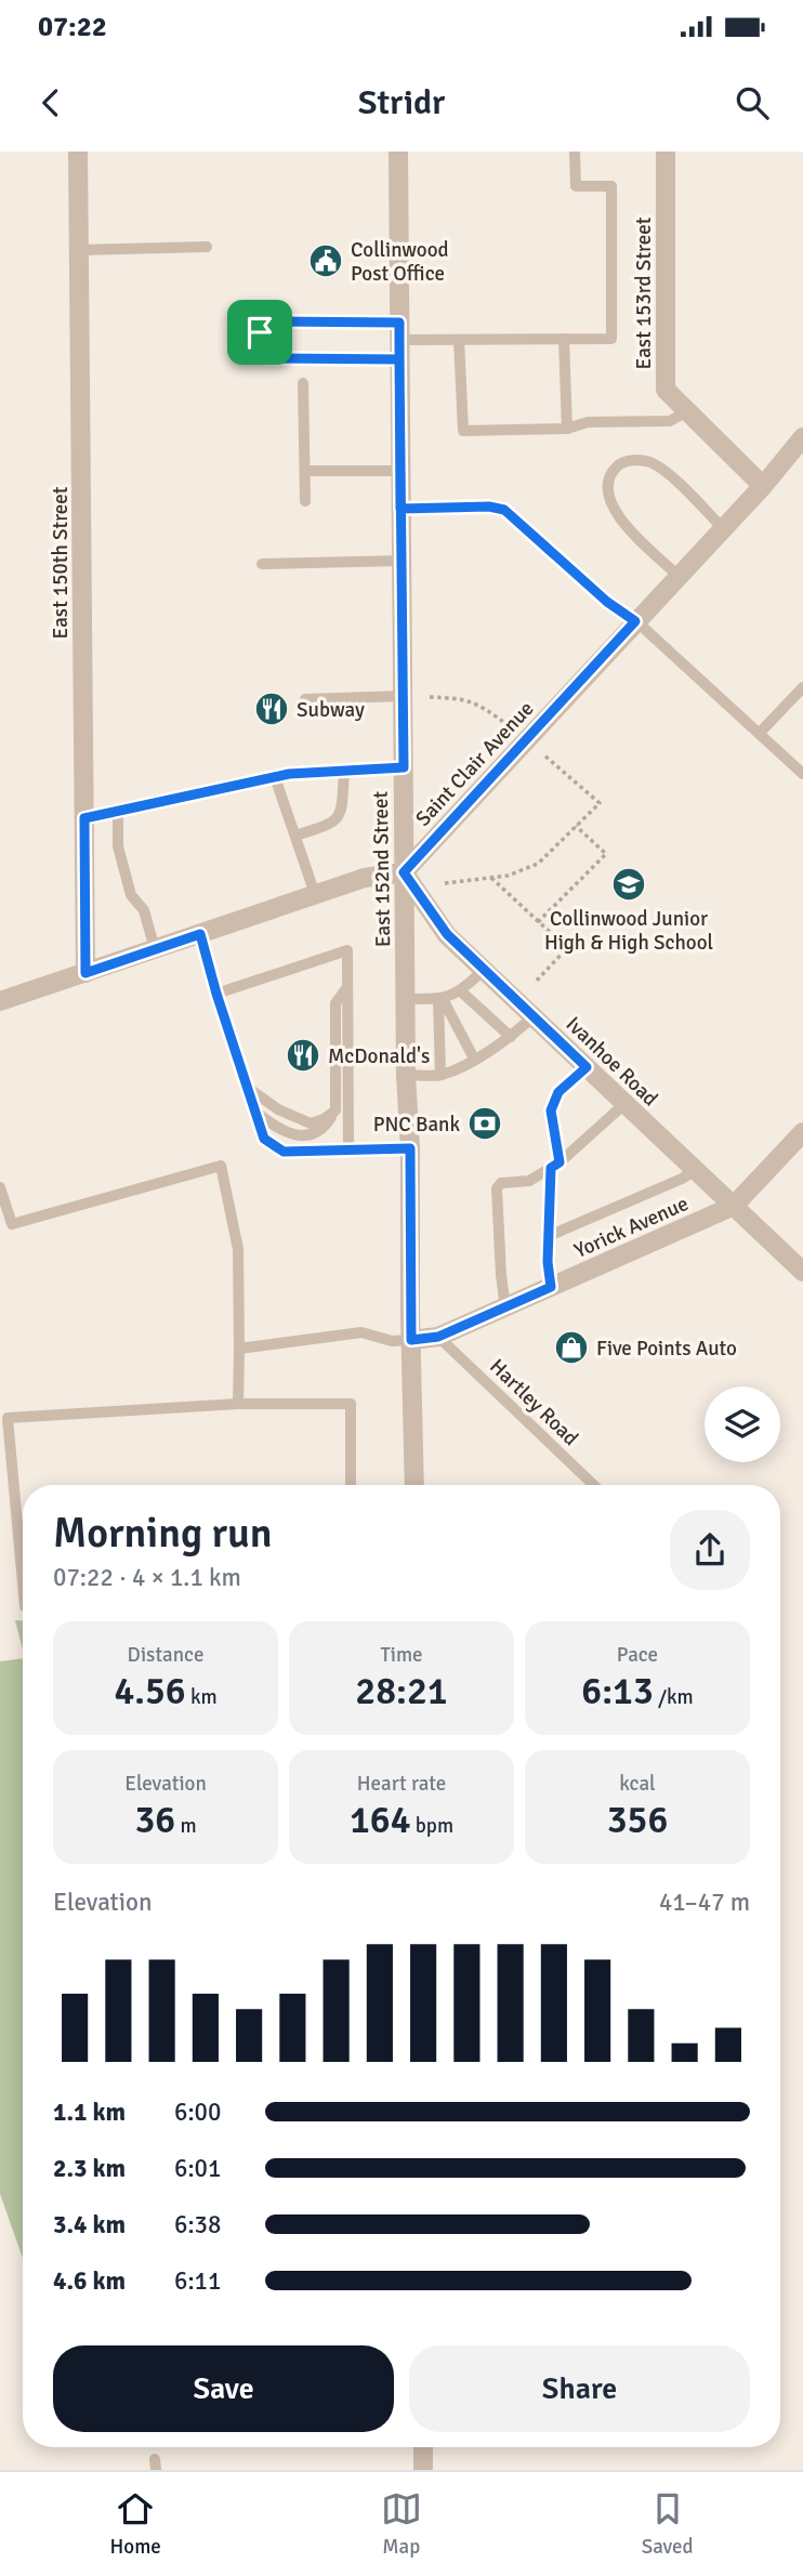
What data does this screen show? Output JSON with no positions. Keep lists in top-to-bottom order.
{
  "streets": {
    "street": [
      "East 153rd Street",
      "East 150th Street",
      "Saint Clair Avenue",
      "East 152nd Street",
      "Ivanhoe Road",
      "Yorick Avenue"
    ],
    "lane": ["Hartley Road"]
  },
  "crossings": [
    ["East 153rd Street", "Saint Clair Avenue"],
    ["Saint Clair Avenue", "East 152nd Street"],
    ["Saint Clair Avenue", "Ivanhoe Road"],
    ["East 152nd Street", "Ivanhoe Road"],
    ["East 152nd Street", "Yorick Avenue"],
    ["Ivanhoe Road", "Yorick Avenue"],
    ["Yorick Avenue", "Hartley Road"]
  ],
  "places": {
    "public building": ["Collinwood Post Office"],
    "restaurant": ["Subway", "McDonald's"],
    "school or university": ["Collinwood Junior High & High School"],
    "bank": ["PNC Bank"],
    "shop": ["Five Points Auto"]
  },
  "page": {
    "status": "07:22",
    "header": "Stridr",
    "heading": ["Morning run", "07:22 · 4 × 1.1 km"],
    "stats": [
      ["Distance", "4.56 km"],
      ["Time", "28:21"],
      ["Pace", "6:13 /km"],
      ["Elevation", "36 m"],
      ["Heart rate", "164 bpm"],
      ["kcal", "356"]
    ],
    "chart": ["Elevation", "41–47 m"],
    "list": [
      {
        "name": "1.1 km",
        "note": "6:00"
      },
      {
        "name": "2.3 km",
        "note": "6:01"
      },
      {
        "name": "3.4 km",
        "note": "6:38"
      },
      {
        "name": "4.6 km",
        "note": "6:11"
      }
    ],
    "buttons": ["Save", "Share"],
    "tabs": ["Home", "Map", "Saved"]
  }
}
